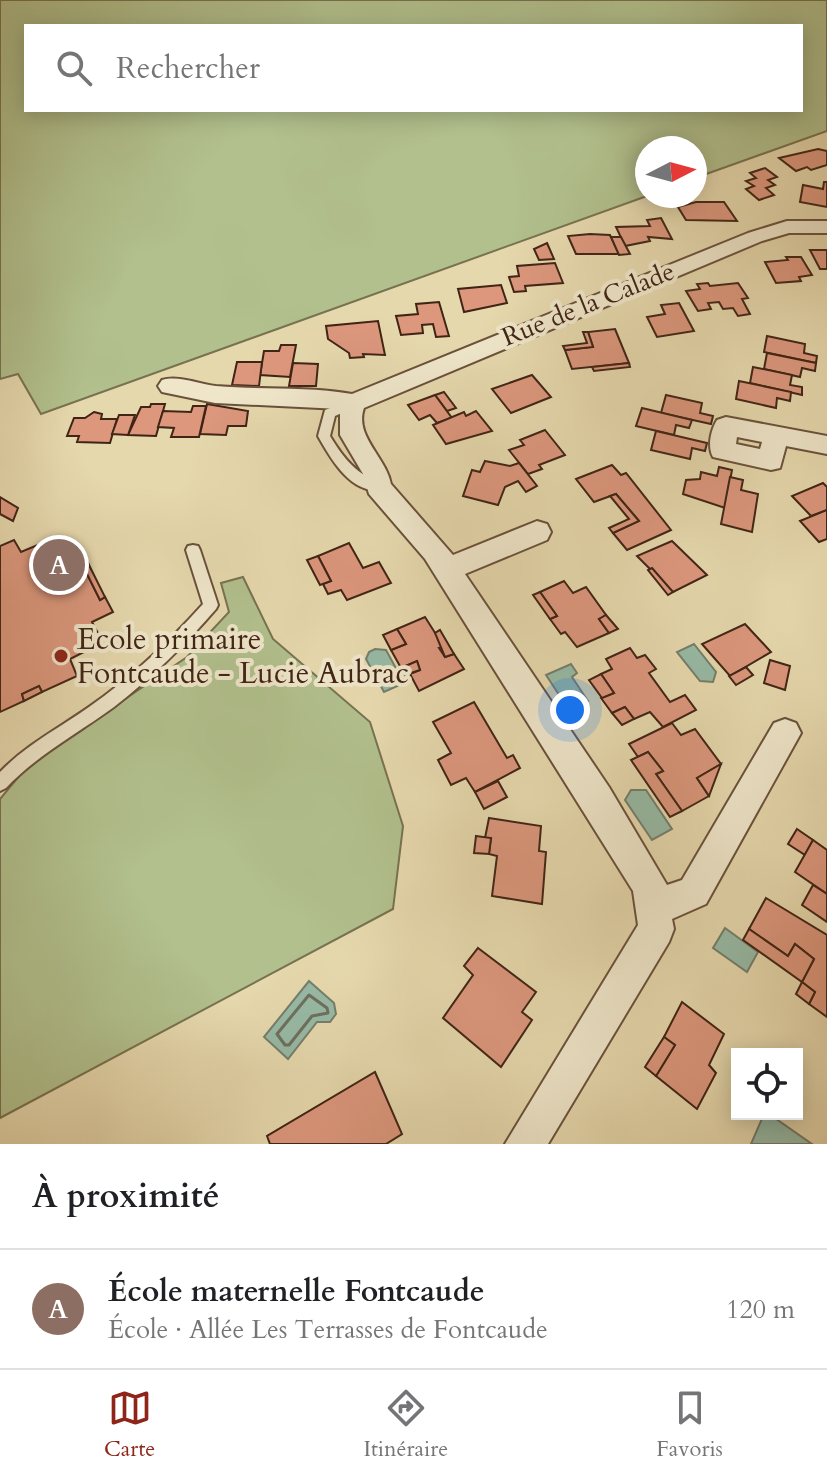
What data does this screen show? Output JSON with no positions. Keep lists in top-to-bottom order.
{
  "streets": {
    "street": ["Rue de la Calade"]
  },
  "places": ["Ecole primaire Fontcaude - Lucie Aubrac"],
  "north": "right",
  "page": {
    "search": "Rechercher",
    "pins": "A",
    "heading": "À proximité",
    "list": [
      {
        "mark": "A",
        "name": "École maternelle Fontcaude",
        "note": "École · Allée Les Terrasses de Fontcaude",
        "value": "120 m"
      }
    ],
    "nav": ["Carte", "Itinéraire", "Favoris"]
  }
}
